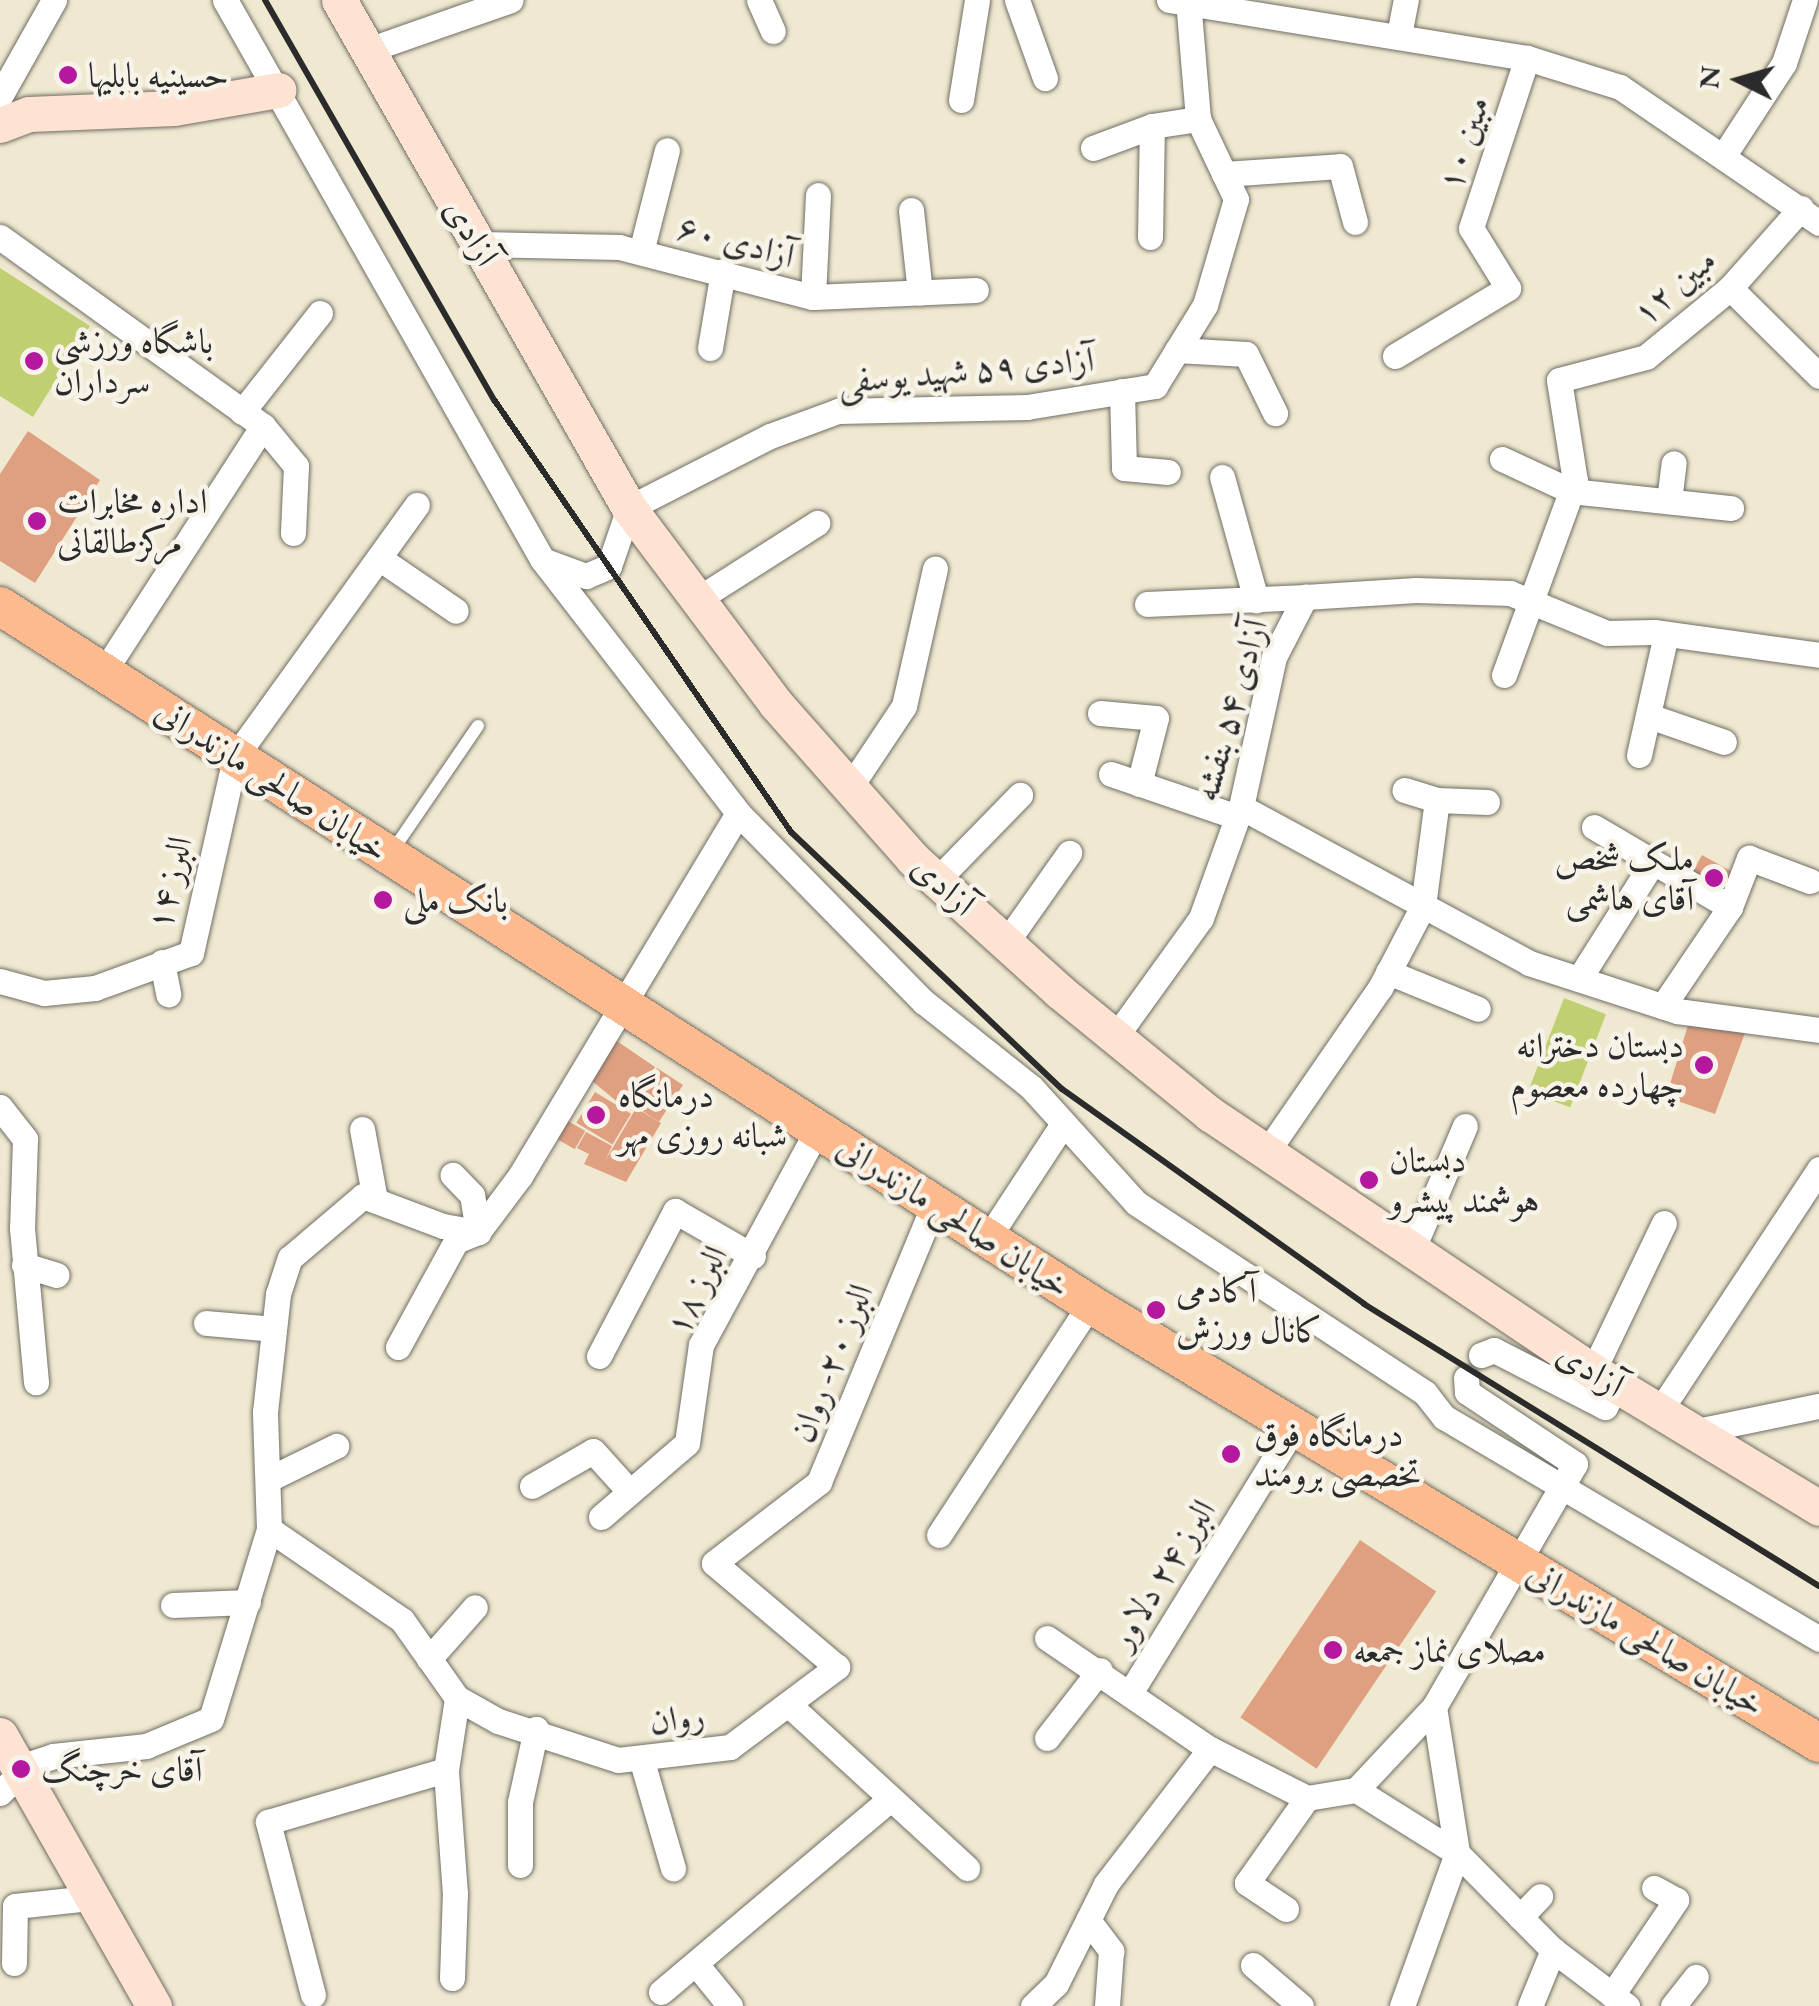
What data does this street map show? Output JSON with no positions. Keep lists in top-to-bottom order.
{
  "streets": {
    "main road": ["آزادی", "خیابان صالحی مازندرانی"],
    "street": [
      "مبین ۱۰",
      "آزادی ۶۰",
      "مبین ۱۲",
      "آزادی ۵۹ شهید یوسفی",
      "آزادی ۵۴ بنفشه",
      "البرز ۱۴",
      "البرز ۱۸",
      "البرز ۲۰- روان",
      "البرز ۲۴ دلاور",
      "روان"
    ]
  },
  "crossings": [
    ["آزادی", "آزادی ۶۰"],
    ["آزادی", "آزادی ۵۹ شهید یوسفی"],
    ["آزادی", "آزادی ۵۴ بنفشه"],
    ["مبین ۱۲", "آزادی ۵۴ بنفشه"],
    ["خیابان صالحی مازندرانی", "البرز ۱۴"],
    ["خیابان صالحی مازندرانی", "البرز ۱۸"],
    ["خیابان صالحی مازندرانی", "البرز ۲۰- روان"],
    ["خیابان صالحی مازندرانی", "البرز ۲۴ دلاور"],
    ["البرز ۲۰- روان", "روان"]
  ],
  "places": [
    "حسینیه بابلیها",
    "باشگاه ورزشی سرداران",
    "اداره مخابرات مرکزطالقانی",
    "ملک شخص آقای هاشمی",
    "بانک ملی",
    "دبستان دخترانه چهارده معصوم",
    "درمانگاه شبانه روزی مهر",
    "دبستان هوشمند پیشرو",
    "آکادمی کانال ورزش",
    "درمانگاه فوق تخصصی برومند",
    "مصلای نماز جمعه",
    "آقای خرچنگ"
  ],
  "north": "left"
}
